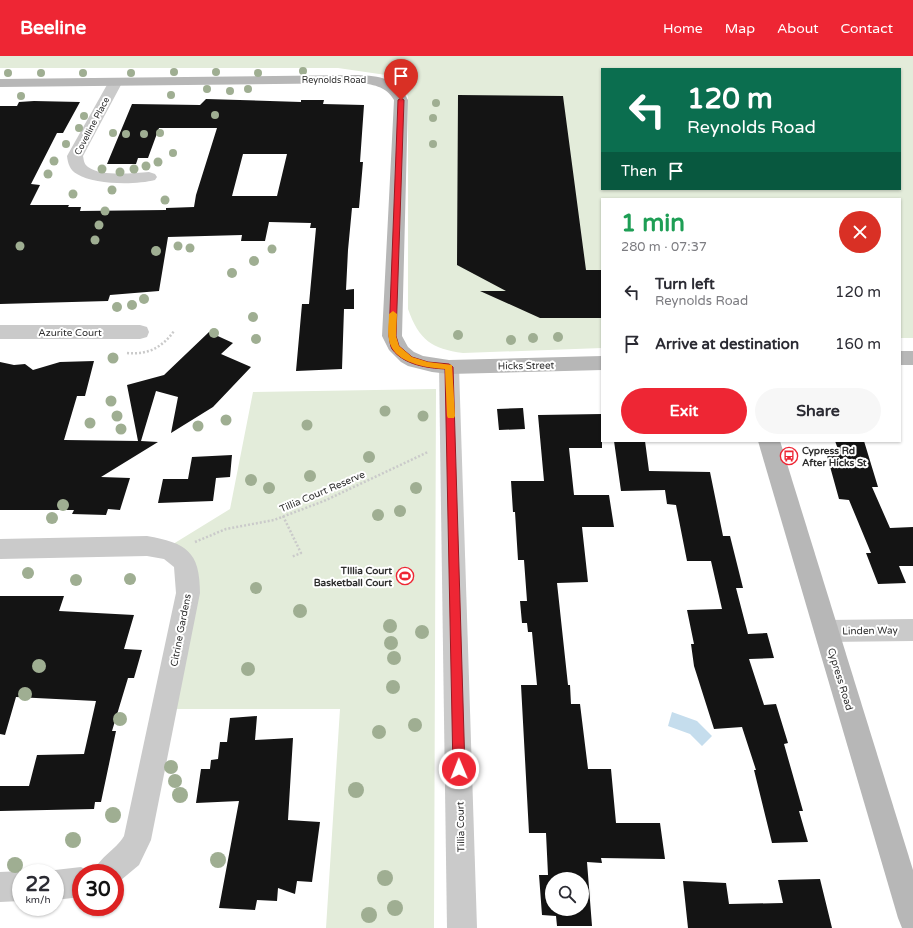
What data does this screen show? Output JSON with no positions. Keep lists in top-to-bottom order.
{
  "streets": {
    "street": [
      "Reynolds Road",
      "Covelline Place",
      "Azurite Court",
      "Hicks Street",
      "Citrine Gardens",
      "Linden Way",
      "Cypress Road",
      "Tillia Court"
    ],
    "path": ["Tillia Court Reserve"]
  },
  "crossings": [
    ["Reynolds Road", "Covelline Place"],
    ["Reynolds Road", "Hicks Street"],
    ["Reynolds Road", "Tillia Court"],
    ["Hicks Street", "Tillia Court"],
    ["Tillia Court Reserve", "Citrine Gardens"],
    ["Tillia Court Reserve", "Tillia Court"],
    ["Linden Way", "Cypress Road"]
  ],
  "places": {
    "bus stop": ["Cypress Rd After Hicks St"],
    "sports": ["TIllia Court Basketball Court"]
  },
  "page": {
    "header": "Beeline",
    "nav": [
      "Home",
      "Map",
      "About",
      "Contact"
    ],
    "turn": ["120 m", "Reynolds Road"],
    "then": "Then",
    "heading": ["1 min", "280 m · 07:37"],
    "list": [
      {
        "name": "Turn left",
        "note": "Reynolds Road",
        "value": "120 m"
      },
      {
        "name": "Arrive at destination",
        "value": "160 m"
      }
    ],
    "buttons": ["Exit", "Share"],
    "speed": "22 km/h",
    "limit": "30"
  }
}
